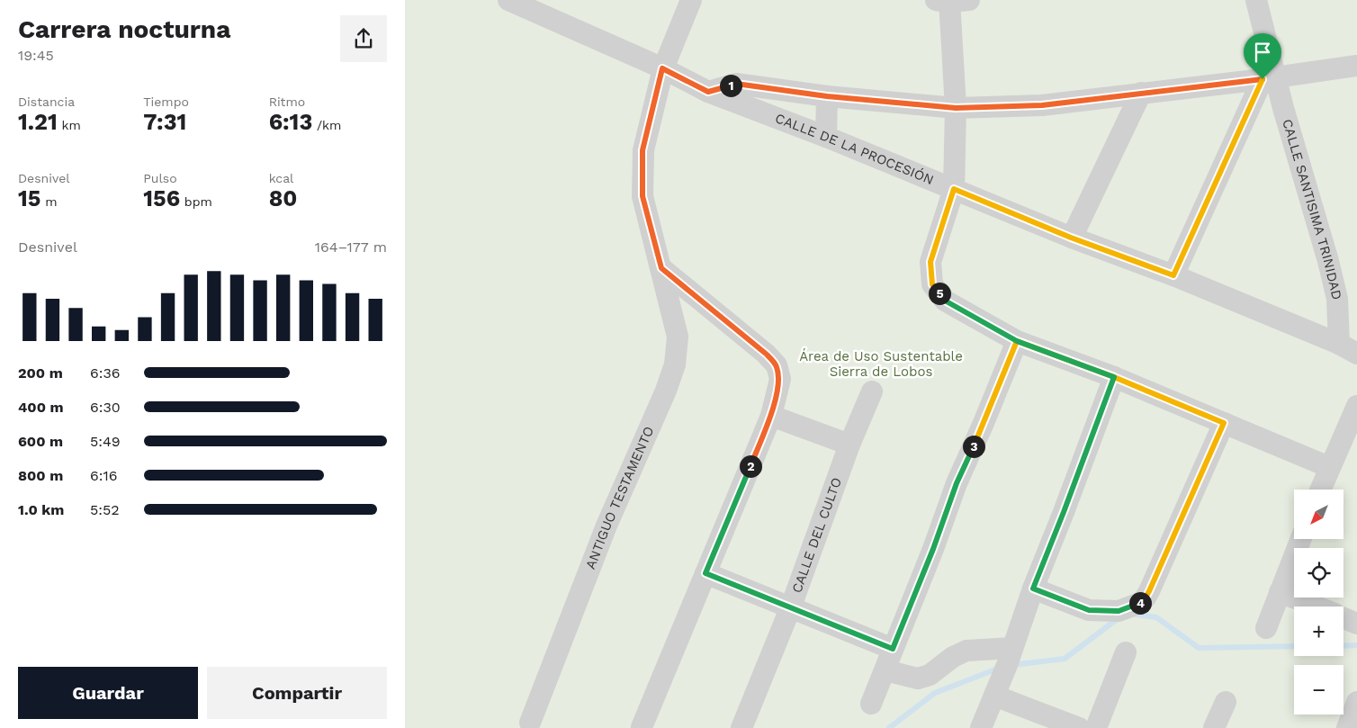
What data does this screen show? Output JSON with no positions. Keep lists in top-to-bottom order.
{
  "streets": {
    "street": [
      "CALLE DE LA PROCESIÓN",
      "CALLE SANTISIMA TRINIDAD",
      "ANTIGUO TESTAMENTO",
      "CALLE DEL CULTO"
    ]
  },
  "crossings": [
    ["CALLE DE LA PROCESIÓN", "CALLE SANTISIMA TRINIDAD"],
    ["CALLE DE LA PROCESIÓN", "ANTIGUO TESTAMENTO"]
  ],
  "parks": ["Área de Uso Sustentable Sierra de Lobos"],
  "north": "bottom left",
  "page": {
    "heading": ["Carrera nocturna", "19:45"],
    "pins": [
      "1",
      "5",
      "3",
      "2",
      "4"
    ],
    "stats": [
      ["Distancia", "1.21 km"],
      ["Tiempo", "7:31"],
      ["Ritmo", "6:13 /km"],
      ["Desnivel", "15 m"],
      ["Pulso", "156 bpm"],
      ["kcal", "80"]
    ],
    "chart": ["Desnivel", "164–177 m"],
    "list": [
      {
        "name": "200 m",
        "note": "6:36"
      },
      {
        "name": "400 m",
        "note": "6:30"
      },
      {
        "name": "600 m",
        "note": "5:49"
      },
      {
        "name": "800 m",
        "note": "6:16"
      },
      {
        "name": "1.0 km",
        "note": "5:52"
      }
    ],
    "map_buttons": ["+", "−"],
    "buttons": ["Guardar", "Compartir"]
  }
}
